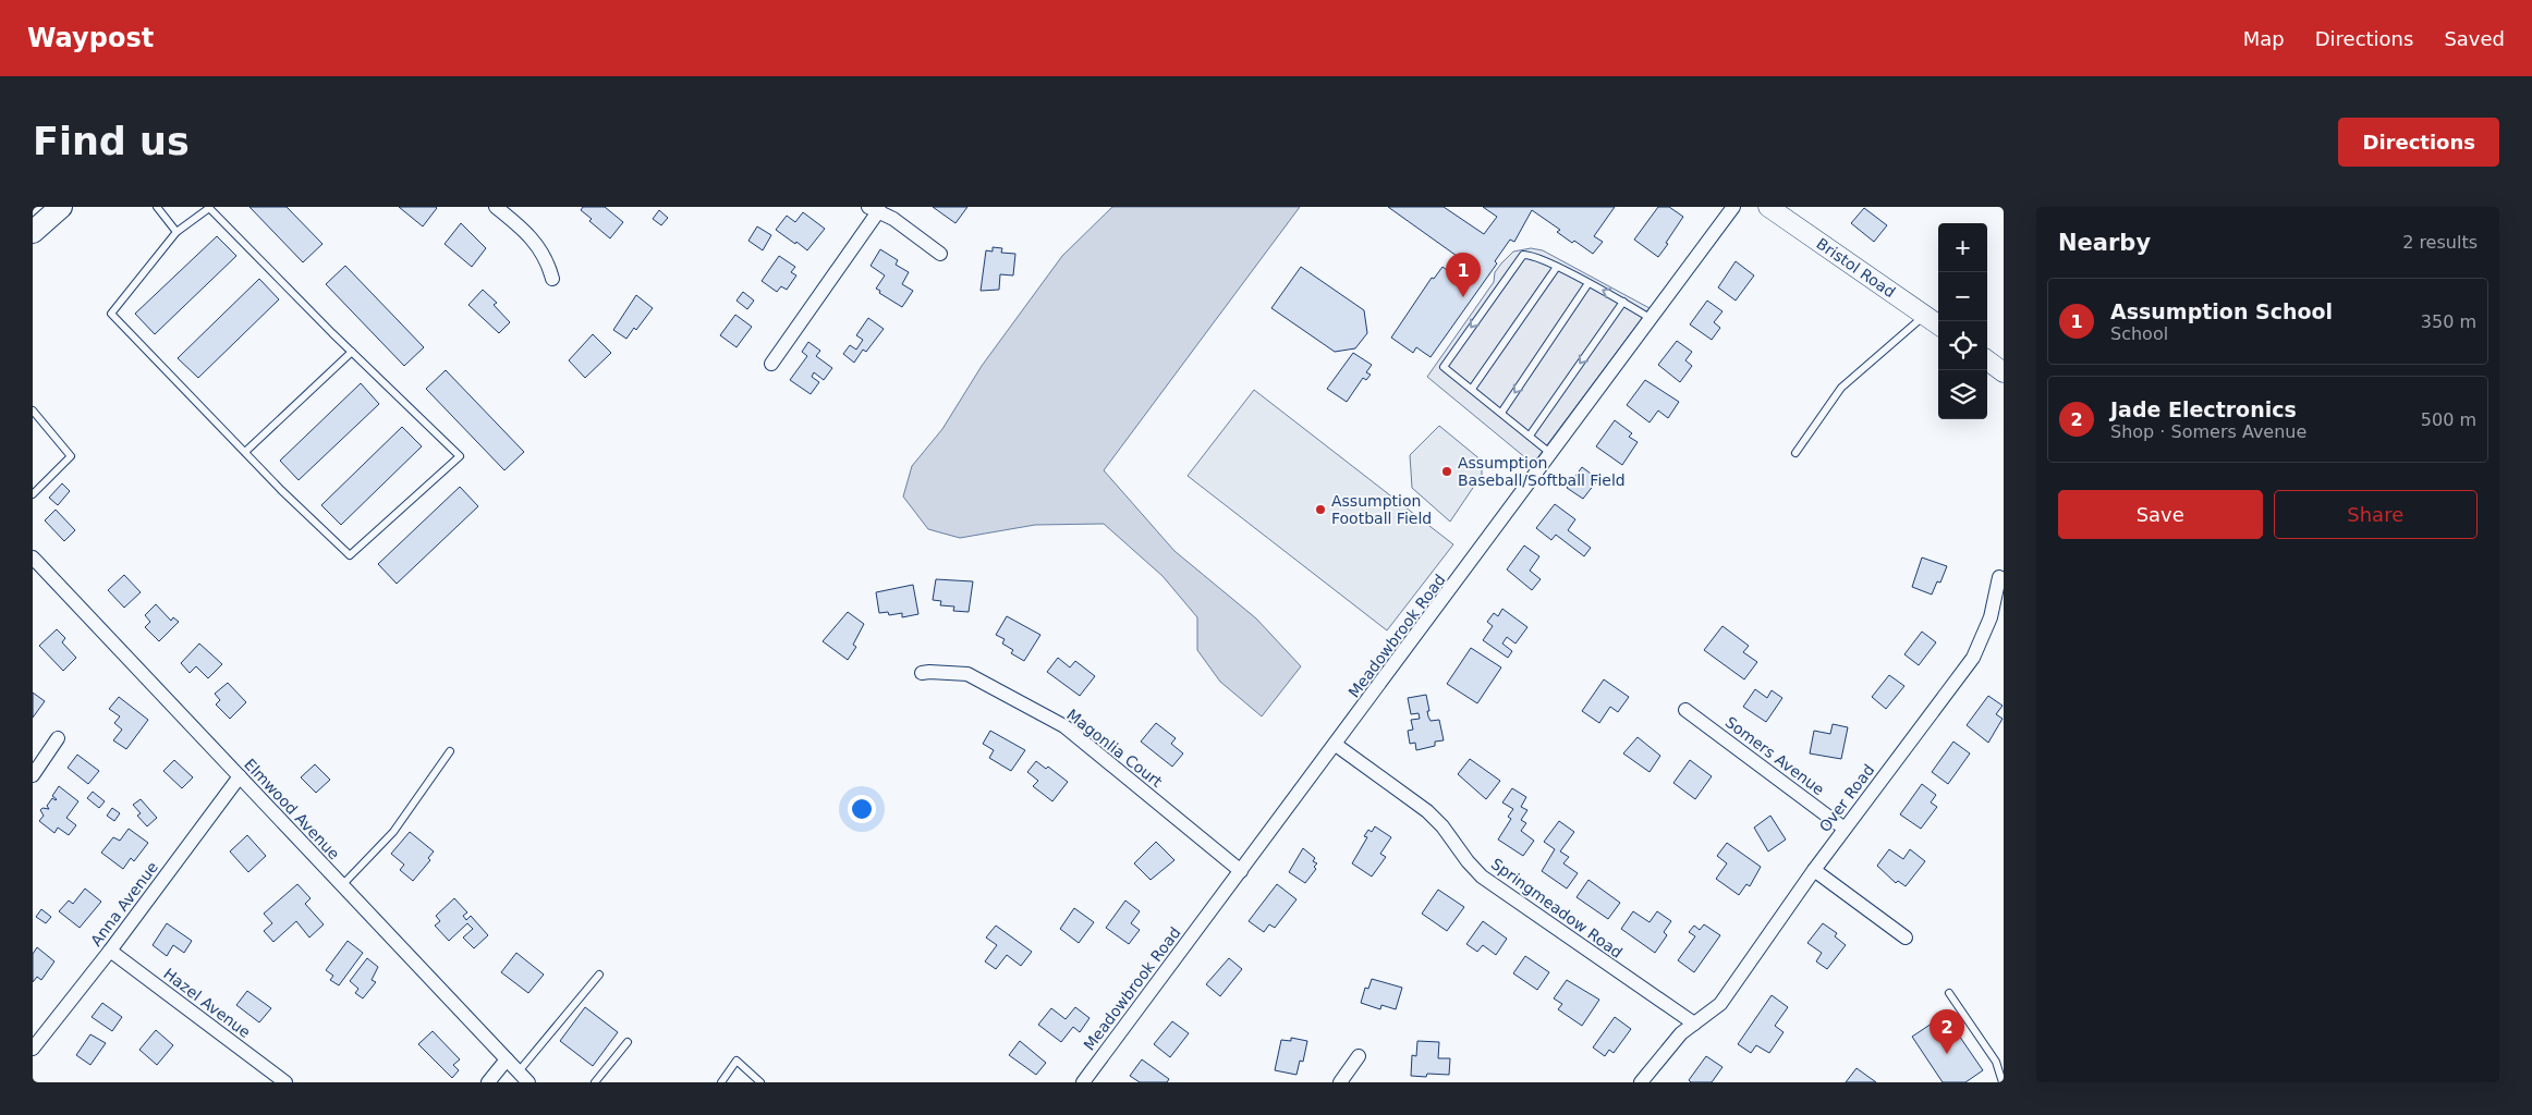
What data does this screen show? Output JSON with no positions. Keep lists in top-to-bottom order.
{
  "streets": {
    "main road": ["Bristol Road"],
    "street": [
      "Meadowbrook Road",
      "Magonlia Court",
      "Somers Avenue",
      "Over Road",
      "Elmwood Avenue",
      "Anna Avenue",
      "Springmeadow Road",
      "Hazel Avenue"
    ]
  },
  "crossings": [
    ["Meadowbrook Road", "Magonlia Court"],
    ["Meadowbrook Road", "Springmeadow Road"],
    ["Somers Avenue", "Over Road"],
    ["Over Road", "Springmeadow Road"],
    ["Elmwood Avenue", "Anna Avenue"],
    ["Anna Avenue", "Hazel Avenue"]
  ],
  "places": ["Assumption Baseball/Softball Field", "Assumption Football Field"],
  "page": {
    "header": "Waypost",
    "nav": ["Map", "Directions", "Saved"],
    "buttons": [
      "Directions",
      ["Save", "Share"]
    ],
    "title": "Find us",
    "heading": ["Nearby", "2 results"],
    "map_buttons": ["+", "−"],
    "pins": ["1", "2"],
    "list": [
      {
        "mark": "1",
        "name": "Assumption School",
        "note": "School",
        "value": "350 m"
      },
      {
        "mark": "2",
        "name": "Jade Electronics",
        "note": "Shop · Somers Avenue",
        "value": "500 m"
      }
    ]
  }
}
